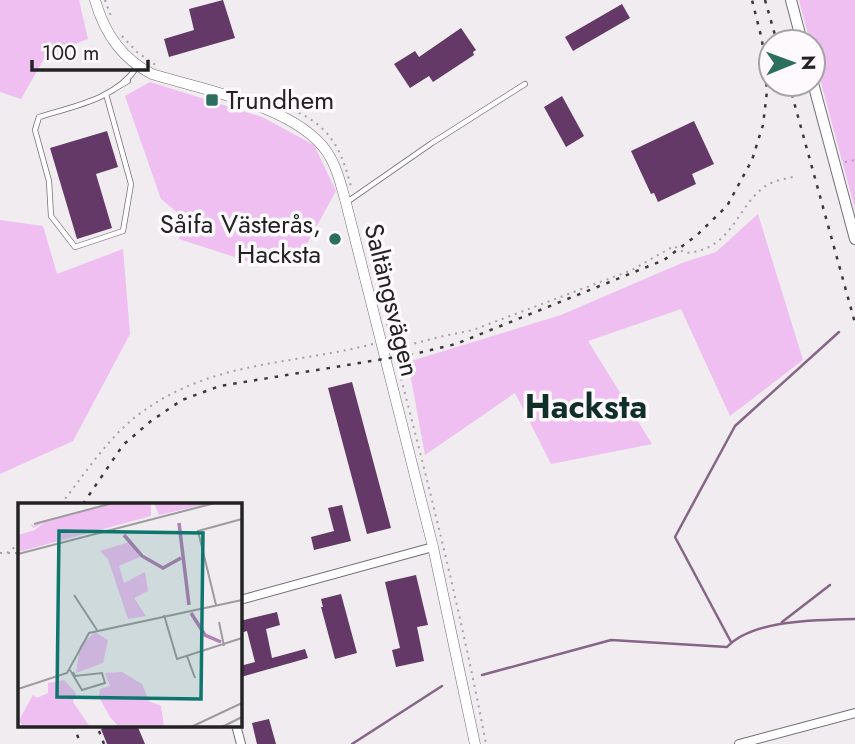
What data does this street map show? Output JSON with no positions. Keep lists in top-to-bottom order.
{
  "streets": {
    "street": ["Saltängsvägen"]
  },
  "districts": ["Hacksta"],
  "places": {
    "transit": ["Trundhem"],
    "other": ["Såifa Västerås, Hacksta"]
  },
  "scale_bar": "100 m",
  "north": "right"
}
